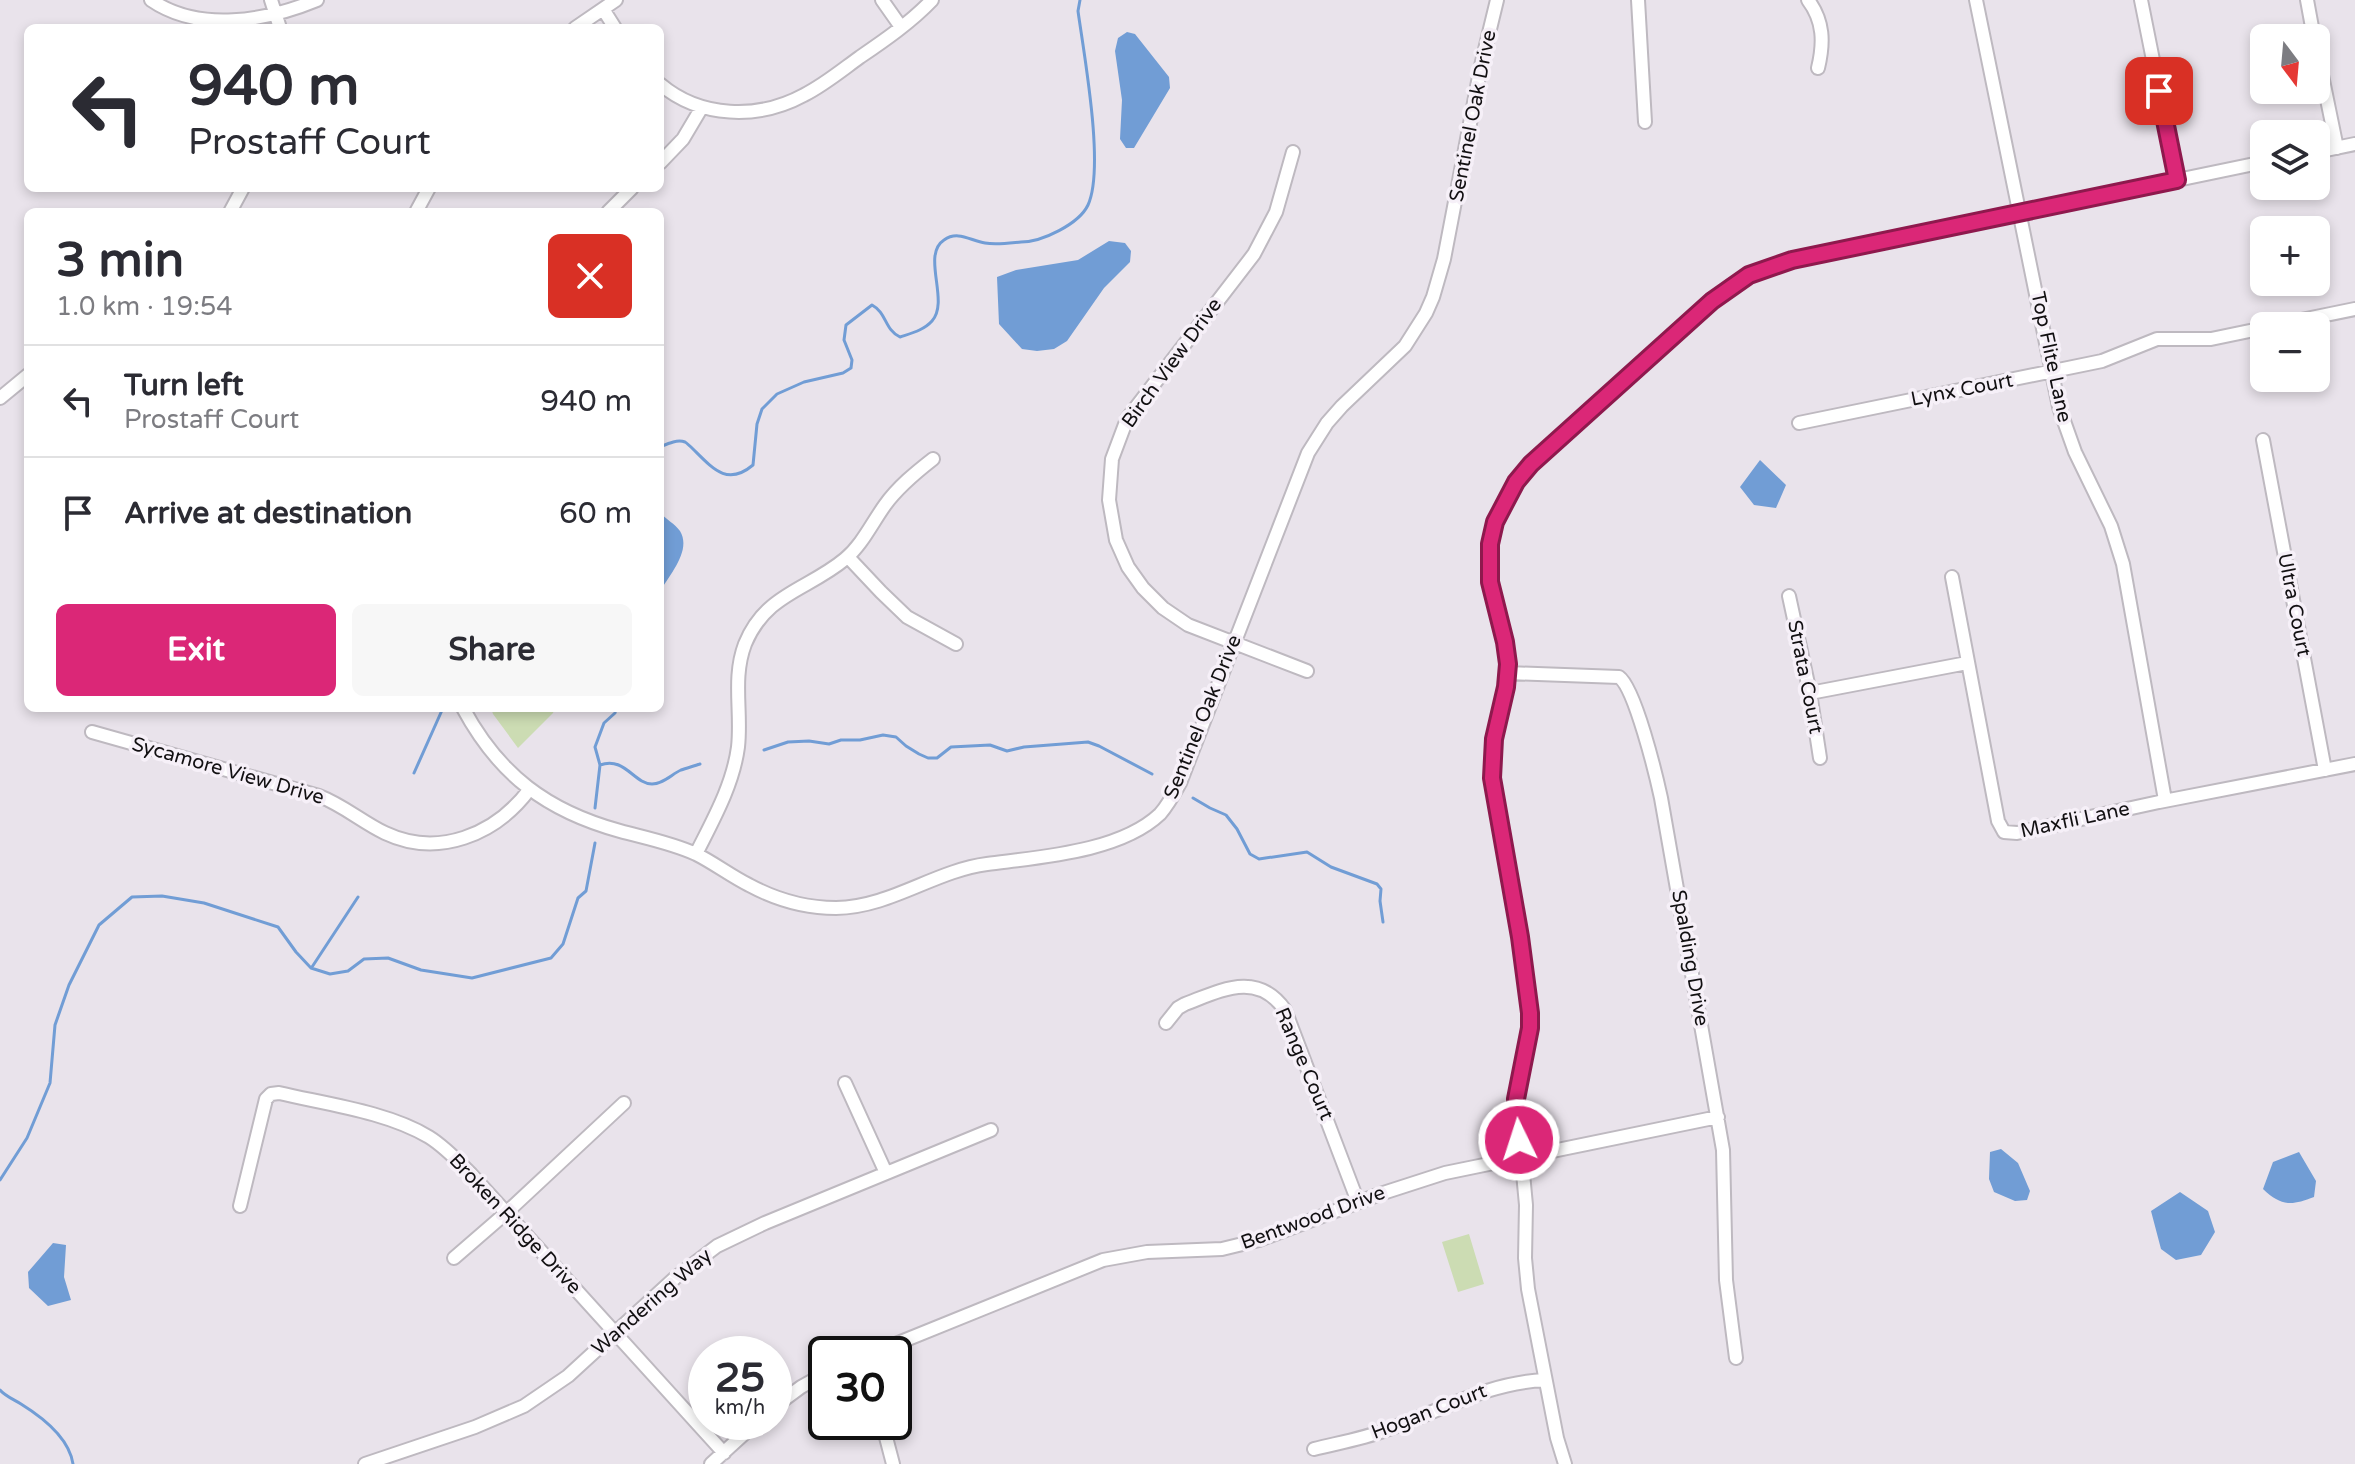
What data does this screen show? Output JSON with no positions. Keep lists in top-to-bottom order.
{
  "streets": {
    "street": [
      "Sentinel Oak Drive",
      "Top Flite Lane",
      "Birch View Drive",
      "Lynx Court",
      "Ultra Court",
      "Strata Court",
      "Sycamore View Drive",
      "Maxfli Lane",
      "Spalding Drive",
      "Range Court",
      "Bentwood Drive",
      "Broken Ridge Drive",
      "Wandering Way",
      "Hogan Court"
    ]
  },
  "crossings": [
    ["Sentinel Oak Drive", "Birch View Drive"],
    ["Sentinel Oak Drive", "Sycamore View Drive"],
    ["Top Flite Lane", "Lynx Court"],
    ["Top Flite Lane", "Maxfli Lane"],
    ["Ultra Court", "Maxfli Lane"],
    ["Spalding Drive", "Bentwood Drive"],
    ["Range Court", "Bentwood Drive"],
    ["Broken Ridge Drive", "Wandering Way"]
  ],
  "north": "bottom",
  "page": {
    "map_buttons": ["+", "−"],
    "turn": ["940 m", "Prostaff Court"],
    "heading": ["3 min", "1.0 km · 19:54"],
    "list": [
      {
        "name": "Turn left",
        "note": "Prostaff Court",
        "value": "940 m"
      },
      {
        "name": "Arrive at destination",
        "value": "60 m"
      }
    ],
    "buttons": ["Exit", "Share"],
    "speed": "25 km/h",
    "limit": "30"
  }
}
